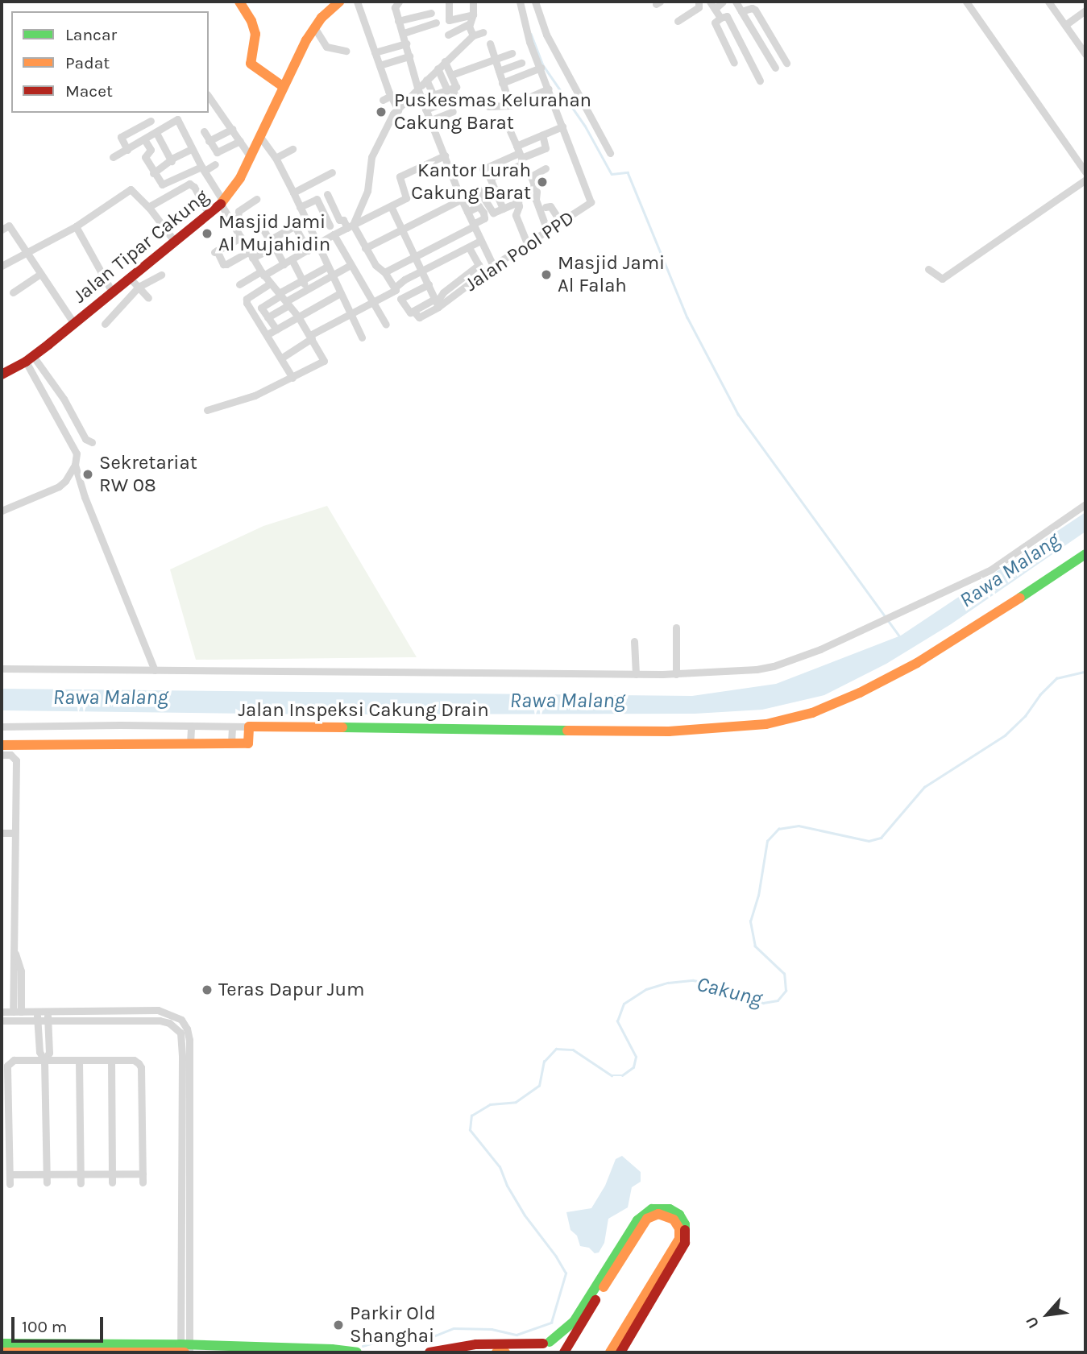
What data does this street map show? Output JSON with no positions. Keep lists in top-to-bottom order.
{
  "streets": {
    "street": ["Jalan Tipar Cakung", "Jalan Pool PPD", "Jalan Inspeksi Cakung Drain"]
  },
  "water": ["Rawa Malang", "Cakung"],
  "places": [
    "Puskesmas Kelurahan Cakung Barat",
    "Kantor Lurah Cakung Barat",
    "Masjid Jami Al Mujahidin",
    "Masjid Jami Al Falah",
    "Sekretariat RW 08",
    "Teras Dapur Jum",
    "Parkir Old Shanghai"
  ],
  "legend": ["Lancar", "Padat", "Macet"],
  "scale_bar": "100 m",
  "north": "bottom left"
}
